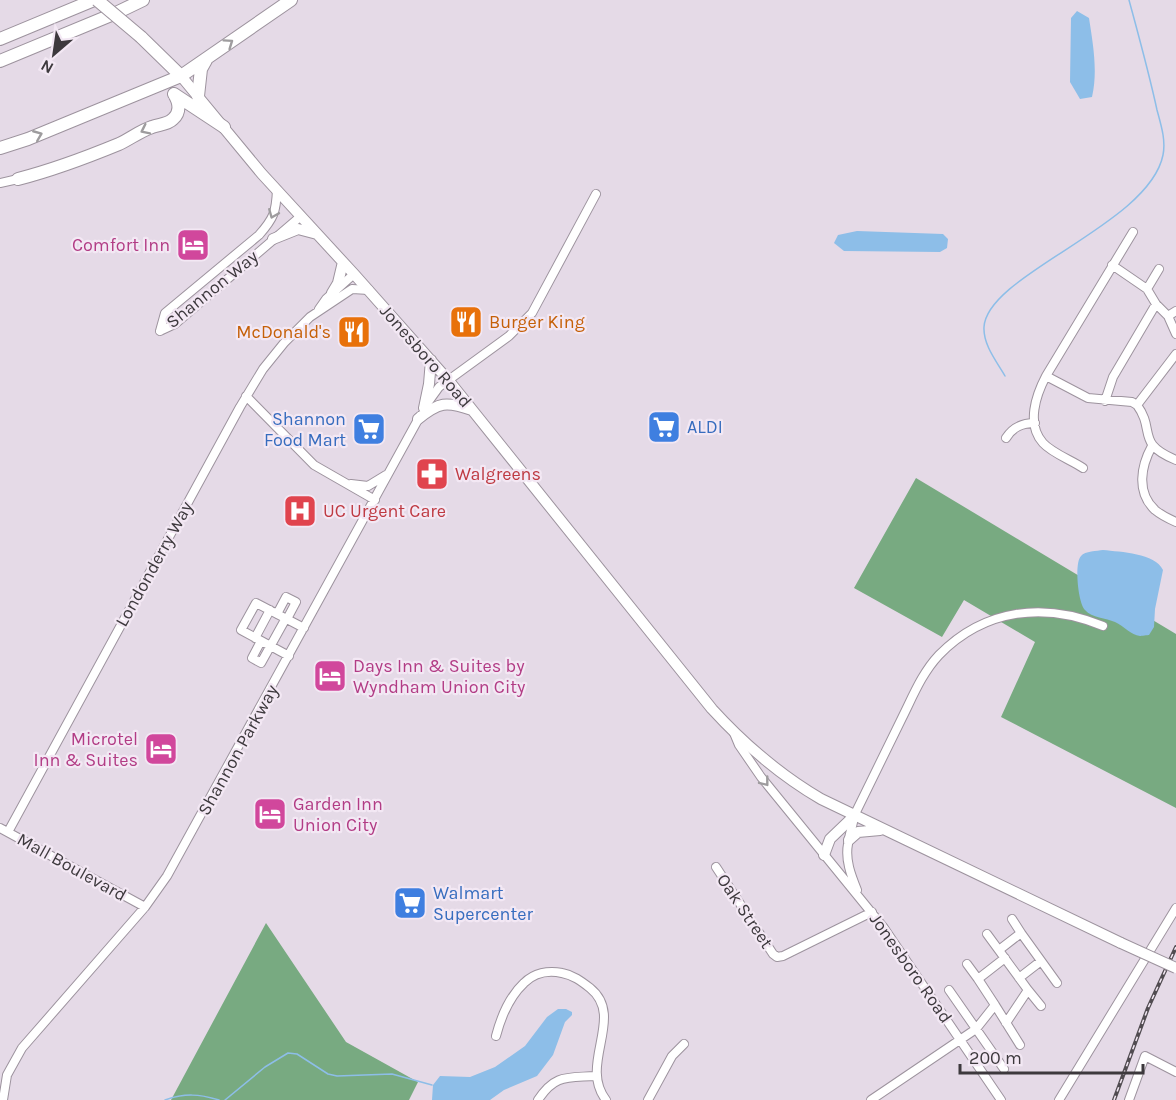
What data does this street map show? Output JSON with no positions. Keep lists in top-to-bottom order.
{
  "streets": {
    "highway": ["Jonesboro Road"],
    "street": [
      "Shannon Way",
      "Londonderry Way",
      "Shannon Parkway",
      "Mall Boulevard",
      "Oak Street"
    ]
  },
  "crossings": [
    ["Shannon Way", "Jonesboro Road"],
    ["Jonesboro Road", "Londonderry Way"],
    ["Jonesboro Road", "Shannon Parkway"],
    ["Jonesboro Road", "Oak Street"],
    ["Londonderry Way", "Shannon Parkway"],
    ["Londonderry Way", "Mall Boulevard"],
    ["Shannon Parkway", "Mall Boulevard"]
  ],
  "places": {
    "hotel": [
      "Comfort Inn",
      "Days Inn & Suites by Wyndham Union City",
      "Microtel Inn & Suites",
      "Garden Inn Union City"
    ],
    "restaurant": ["Burger King", "McDonald's"],
    "supermarket": ["ALDI", "Shannon Food Mart", "Walmart Supercenter"],
    "pharmacy": ["Walgreens"],
    "hospital": ["UC Urgent Care"]
  },
  "scale_bar": "200 m",
  "north": "bottom left"
}
